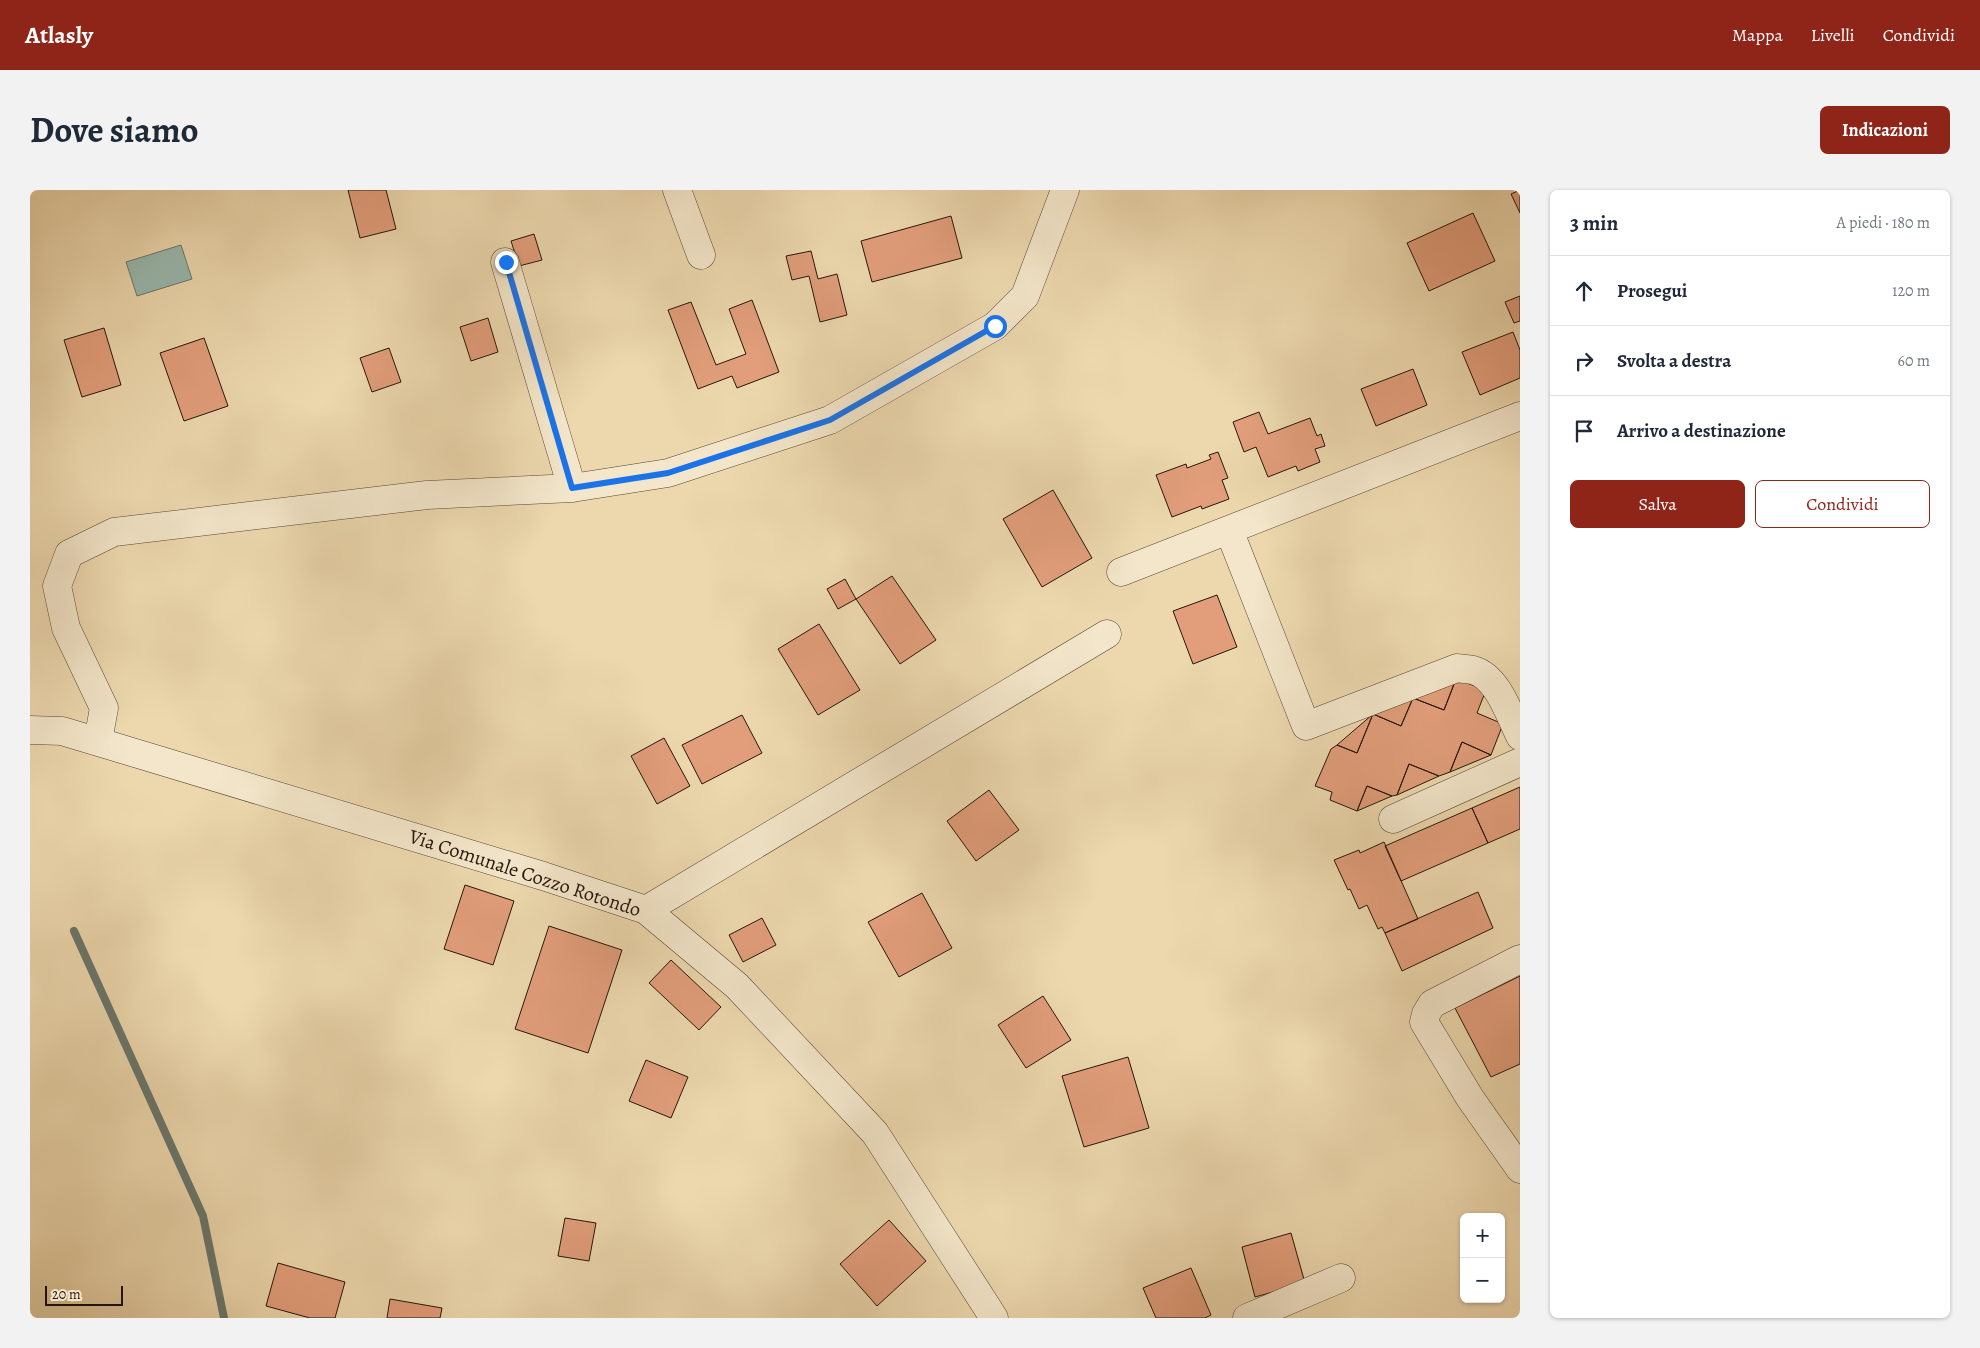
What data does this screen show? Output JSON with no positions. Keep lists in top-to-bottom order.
{
  "streets": {
    "street": ["Via Comunale Cozzo Rotondo"]
  },
  "scale_bar": "20 m",
  "page": {
    "header": "Atlasly",
    "nav": ["Mappa", "Livelli", "Condividi"],
    "title": "Dove siamo",
    "buttons": [
      "Indicazioni",
      ["Salva", "Condividi"]
    ],
    "heading": ["3 min", "A piedi · 180 m"],
    "list": [
      ["Prosegui", "120 m"],
      ["Svolta a destra", "60 m"],
      "Arrivo a destinazione"
    ],
    "map_buttons": ["+", "−"],
    "scale": "20 m"
  }
}
